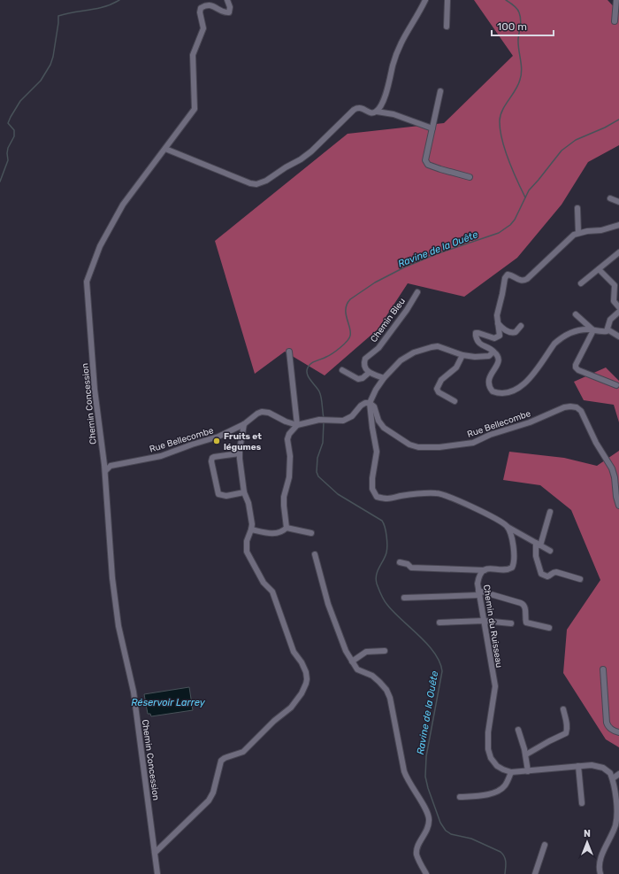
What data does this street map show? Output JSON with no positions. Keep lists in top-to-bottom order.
{
  "streets": {
    "street": [
      "Chemin Bleu",
      "Chemin Concession",
      "Rue Bellecombe",
      "Chemin du Ruisseau"
    ]
  },
  "crossings": [
    ["Chemin Concession", "Rue Bellecombe"]
  ],
  "water": ["Ravine de la Ouête", "Réservoir Larrey"],
  "places": ["Fruits et légumes"],
  "scale_bar": "100 m",
  "north": "top"
}
